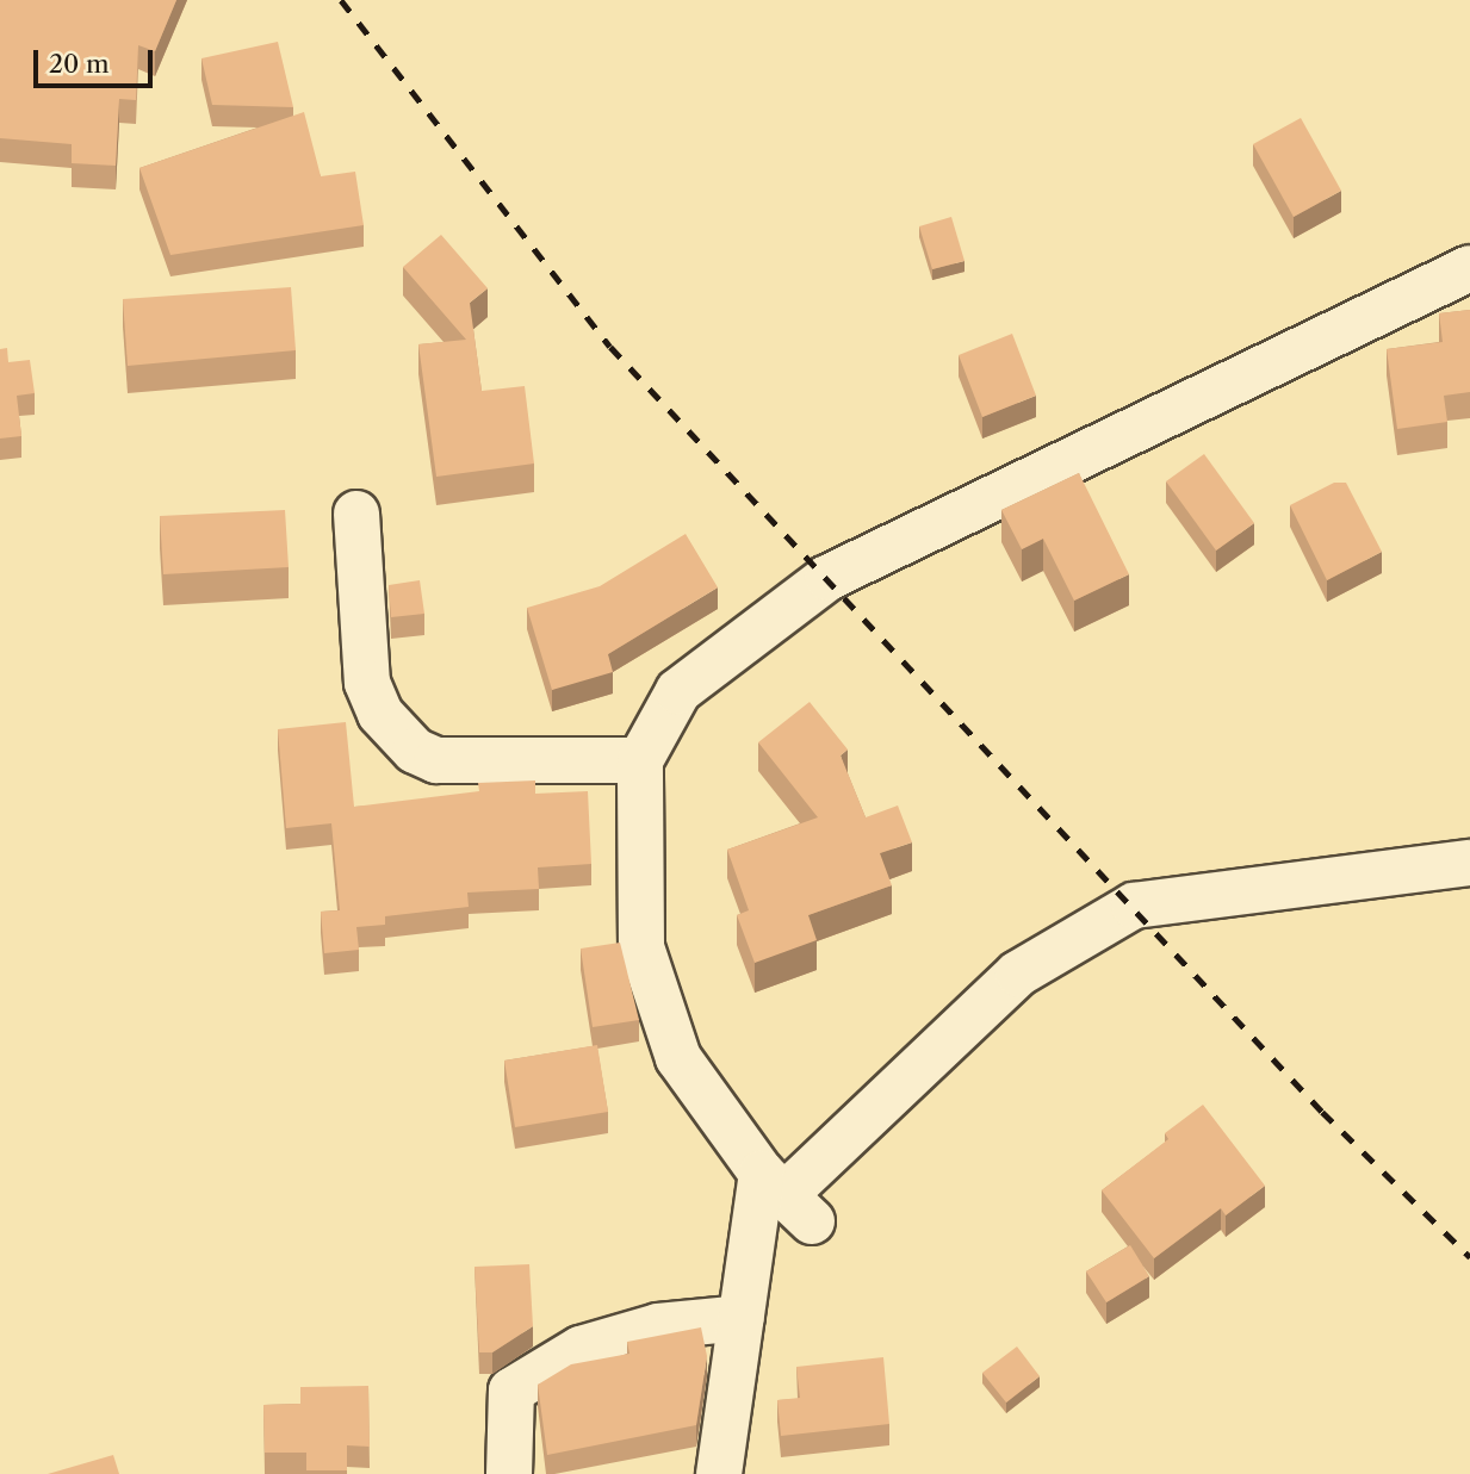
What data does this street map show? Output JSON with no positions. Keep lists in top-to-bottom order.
{
  "scale_bar": "20 m"
}
